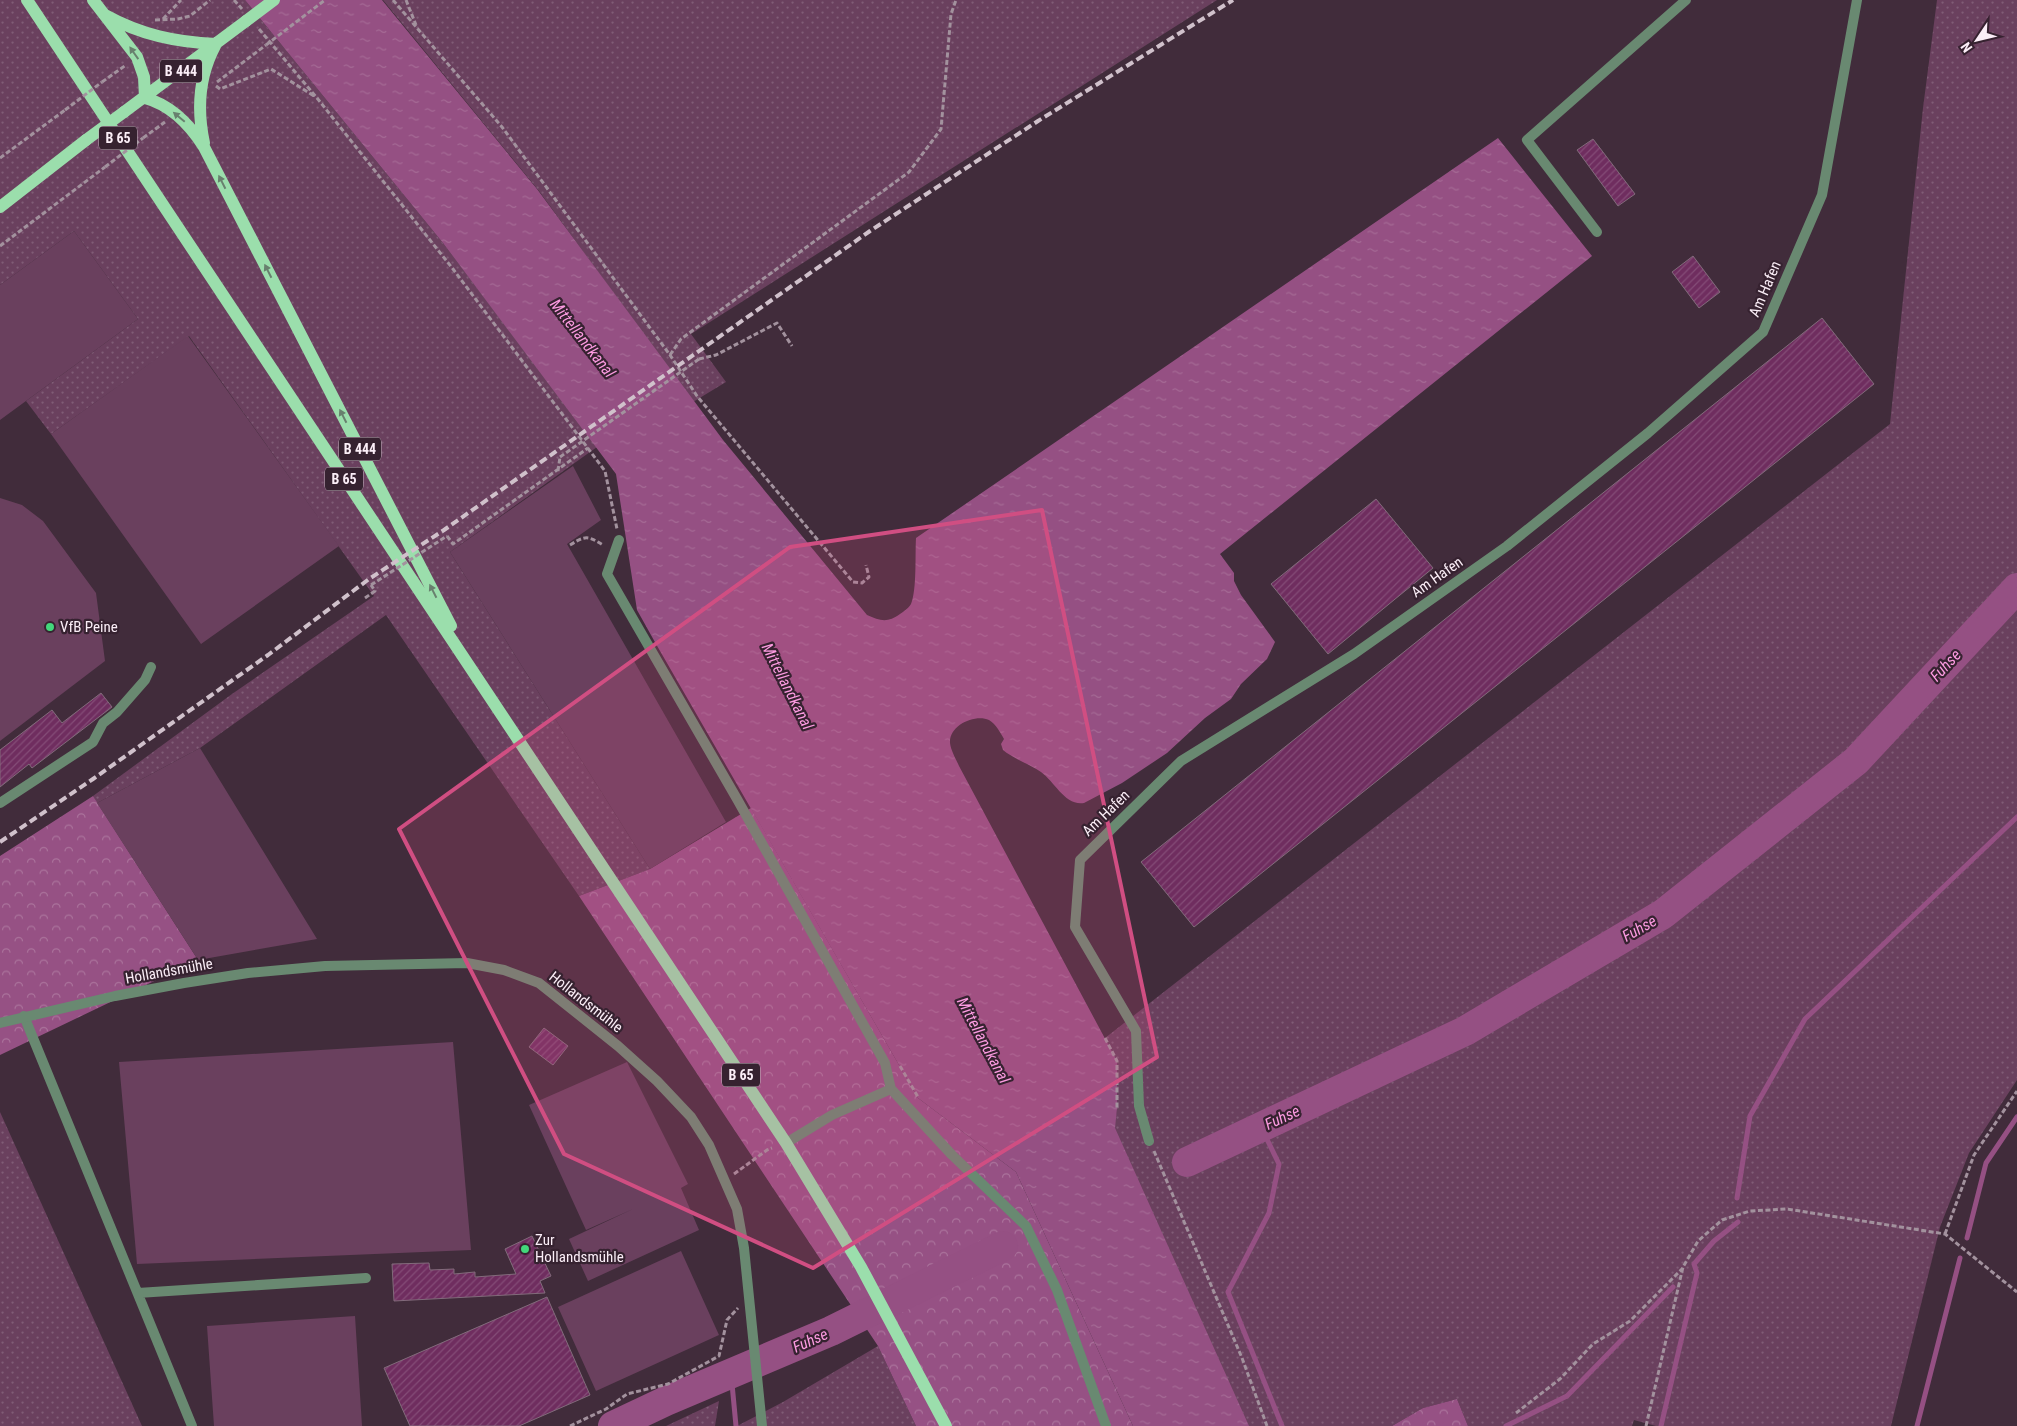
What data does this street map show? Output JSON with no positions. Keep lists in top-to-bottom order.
{
  "streets": {
    "main road": ["B 444", "B 65"],
    "street": ["Am Hafen", "Hollandsmühle"]
  },
  "crossings": [
    ["B 444", "B 65"]
  ],
  "water": ["Mittellandkanal", "Fuhse"],
  "places": ["VfB Peine", "Zur Hollandsmühle"],
  "north": "bottom left"
}
